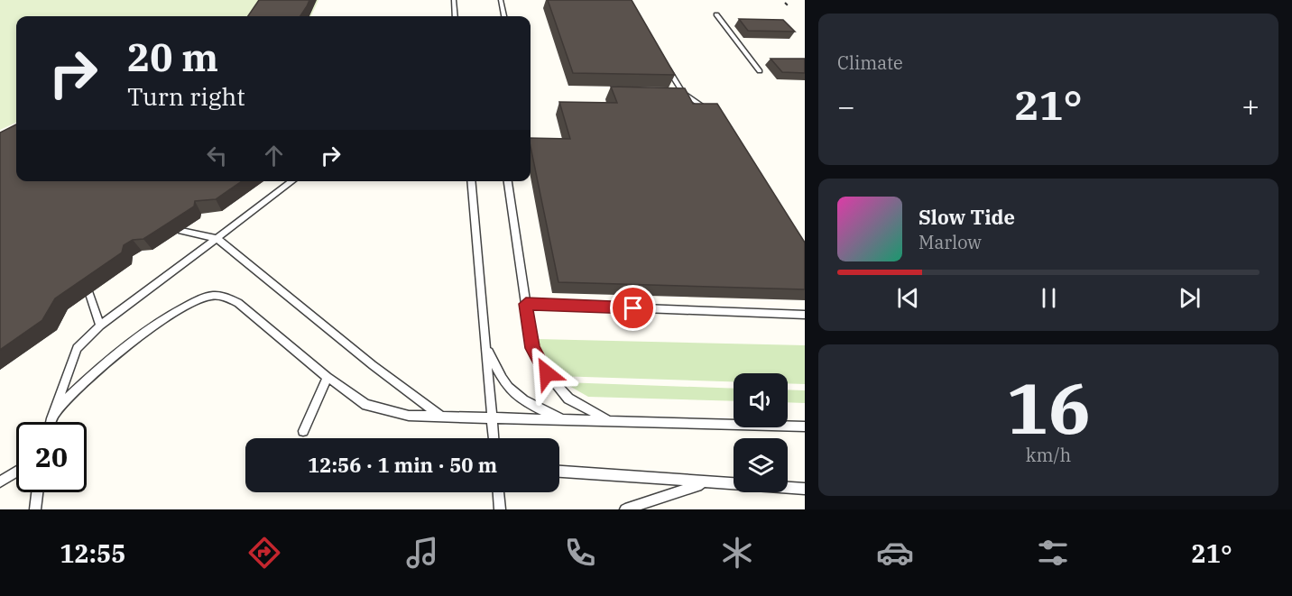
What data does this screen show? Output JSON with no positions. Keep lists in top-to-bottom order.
{
  "page": {
    "tile": [
      "Climate",
      ["16", "km/h"]
    ],
    "turn": ["20 m", "Turn right"],
    "heat": ["−", "21°", "+"],
    "song": ["Slow Tide", "Marlow"],
    "limit": "20",
    "trip": "12:56 · 1 min · 50 m",
    "tabs": ["12:55", "21°"]
  }
}
